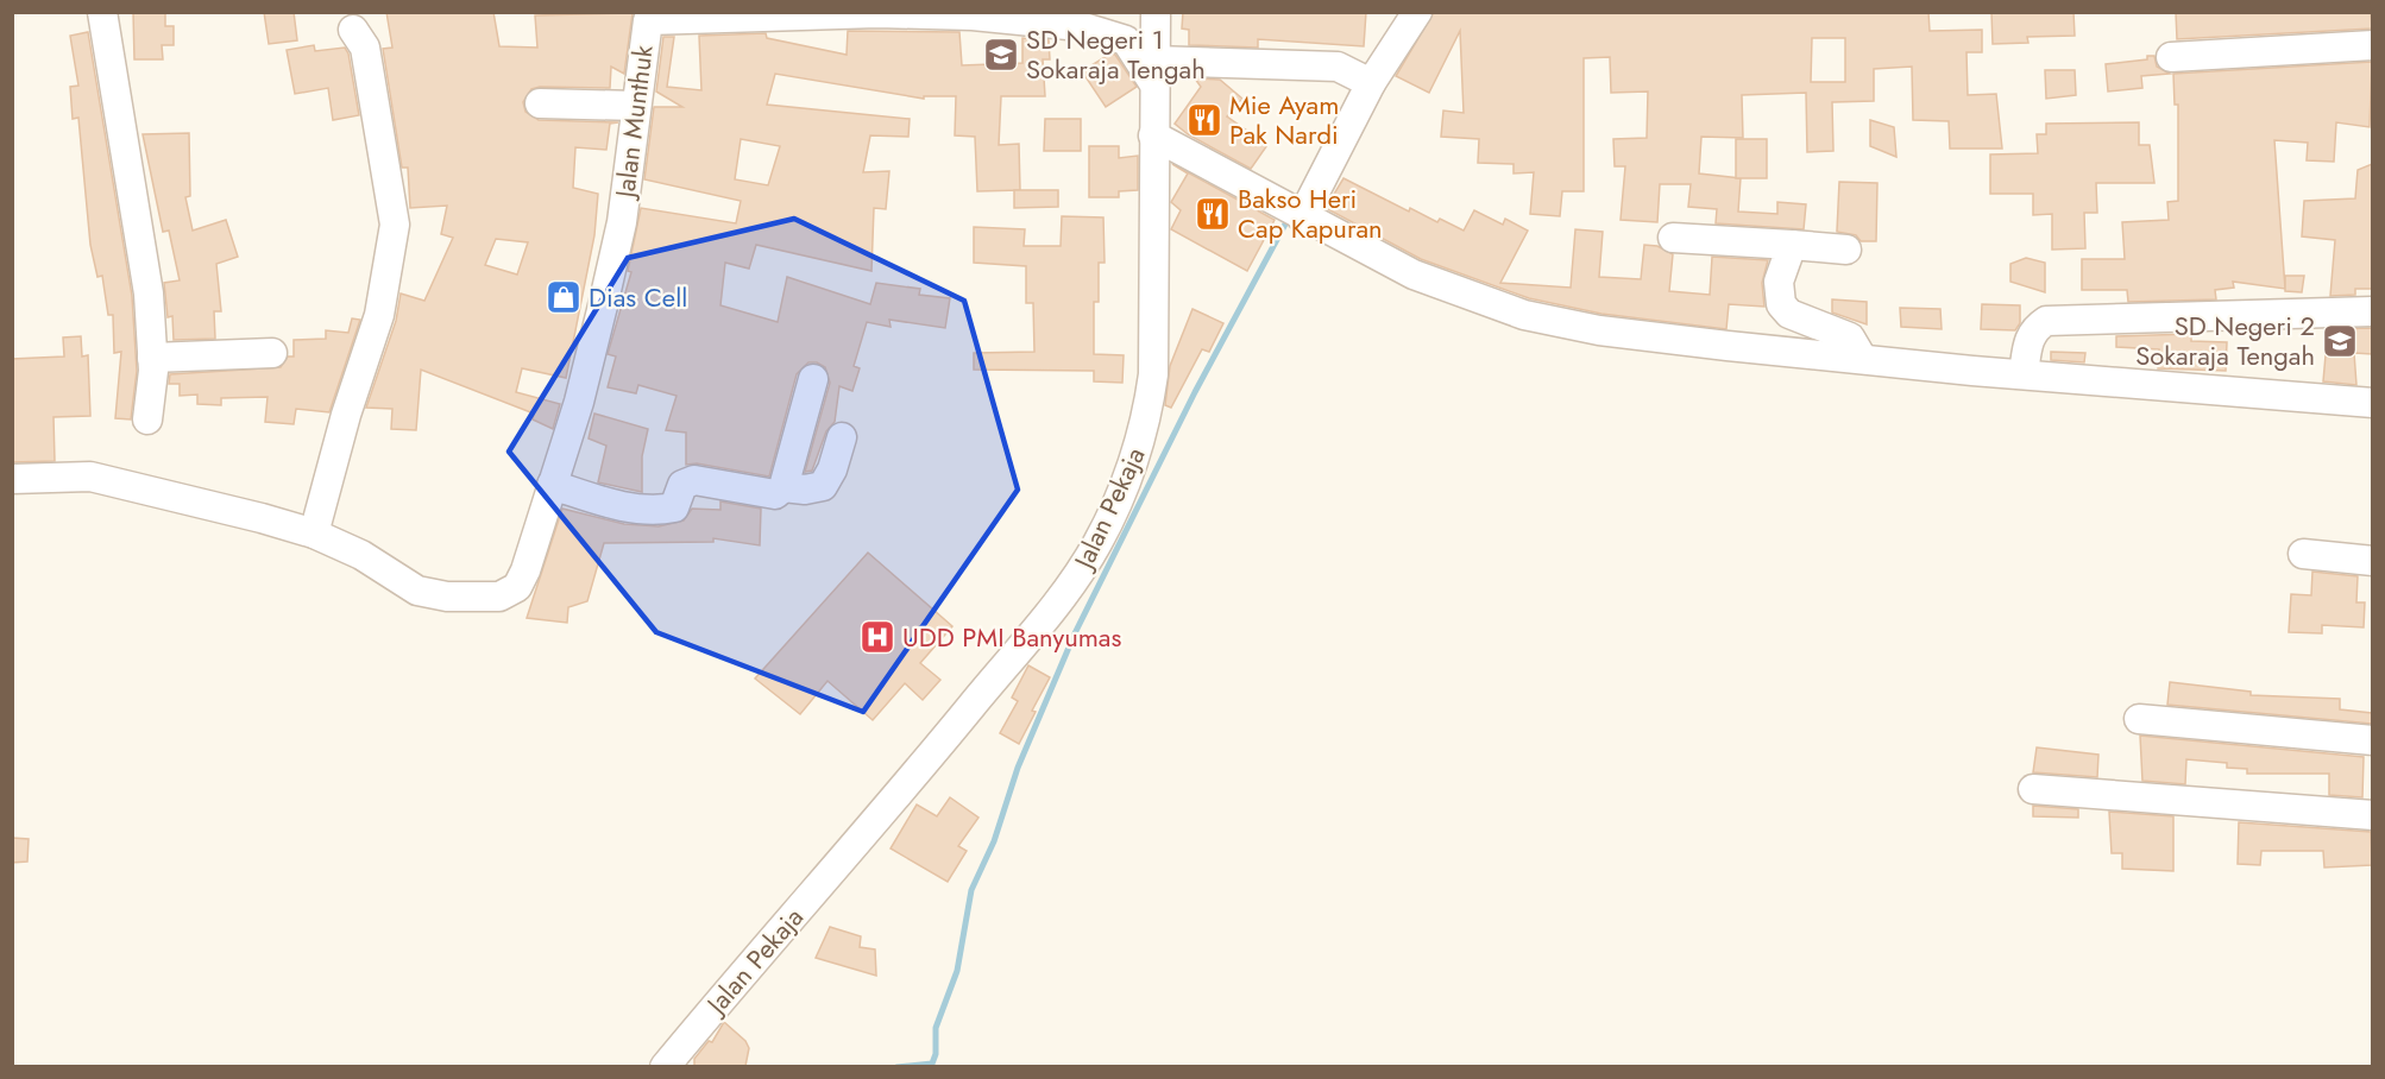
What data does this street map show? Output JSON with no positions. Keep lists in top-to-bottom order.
{
  "streets": {
    "street": ["Jalan Munthuk", "Jalan Pekaja"]
  },
  "places": {
    "school or university": ["SD Negeri 1 Sokaraja Tengah", "SD Negeri 2 Sokaraja Tengah"],
    "restaurant": ["Mie Ayam Pak Nardi", "Bakso Heri Cap Kapuran"],
    "shop": ["Dias Cell"],
    "hospital": ["UDD PMI Banyumas"]
  }
}
